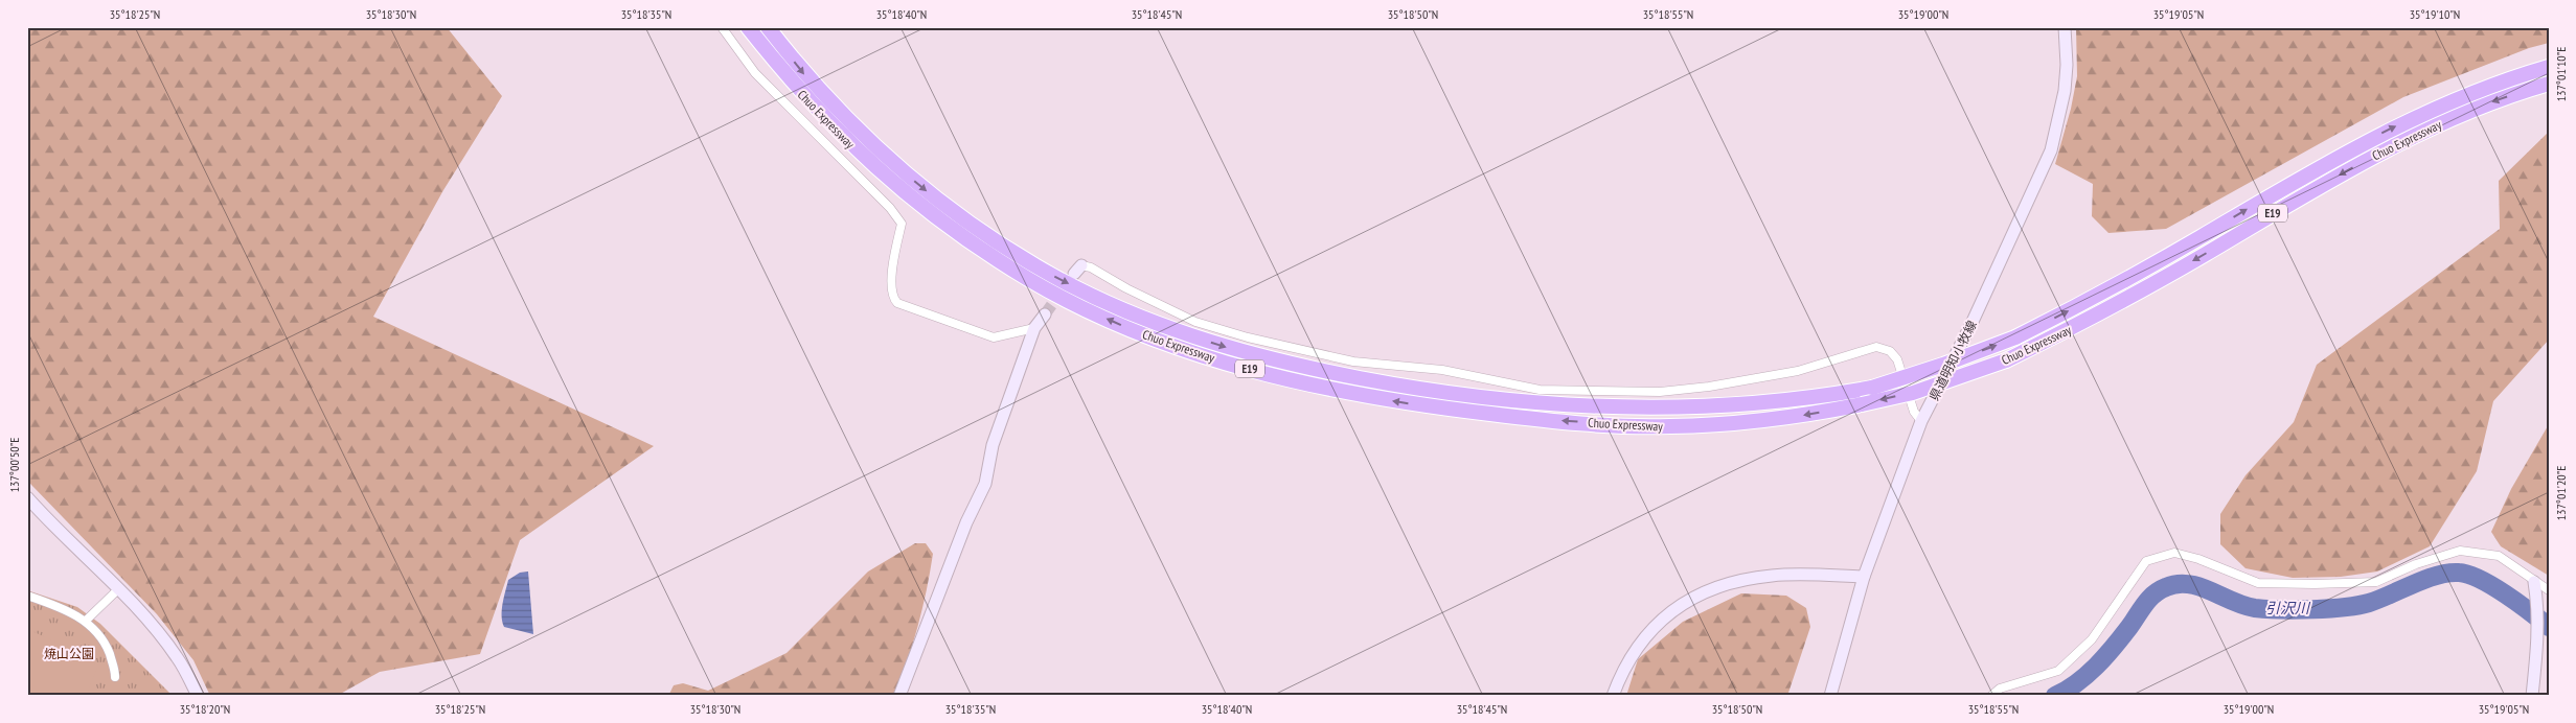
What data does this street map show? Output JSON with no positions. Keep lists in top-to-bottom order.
{
  "streets": {
    "highway": ["Chuo Expressway", "E19"],
    "street": ["県道明知小牧線"]
  },
  "water": ["引沢川"],
  "parks": ["焼山公園"],
  "coordinates": [
    "35°18'25\"N",
    "35°18'30\"N",
    "35°18'35\"N",
    "35°18'40\"N",
    "35°18'45\"N",
    "35°18'50\"N",
    "35°18'55\"N",
    "35°19'00\"N",
    "35°19'05\"N",
    "35°19'10\"N",
    "137°01'10\"E",
    "137°00'50\"E",
    "137°01'20\"E",
    "35°18'20\"N"
  ]
}
